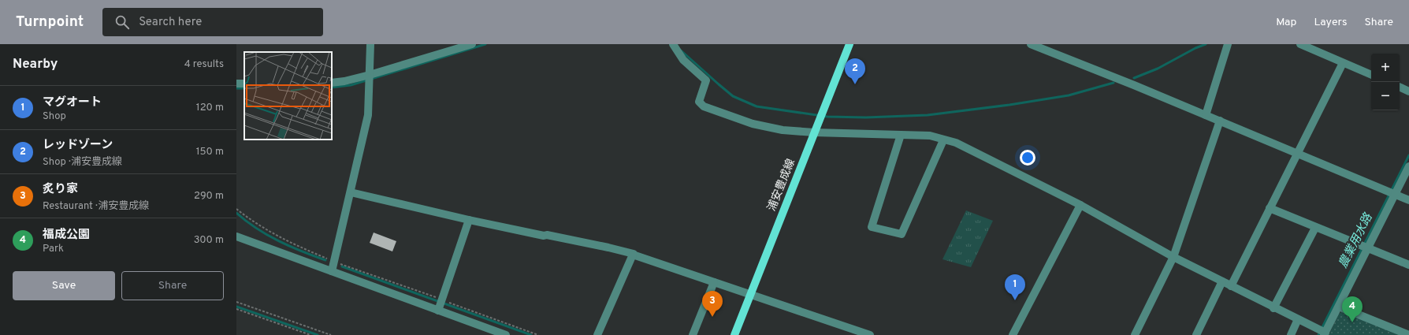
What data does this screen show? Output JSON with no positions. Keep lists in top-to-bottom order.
{
  "streets": {
    "main road": ["浦安豊成線"]
  },
  "water": ["農業用水路"],
  "page": {
    "header": "Turnpoint",
    "search": "Search here",
    "nav": ["Map", "Layers", "Share"],
    "heading": ["Nearby", "4 results"],
    "map_buttons": ["+", "−"],
    "pins": [
      "2",
      "1",
      "3",
      "4"
    ],
    "list": [
      {
        "mark": "1",
        "name": "マグオート",
        "note": "Shop",
        "value": "120 m"
      },
      {
        "mark": "2",
        "name": "レッドゾーン",
        "note": "Shop · 浦安豊成線",
        "value": "150 m"
      },
      {
        "mark": "3",
        "name": "炙り家",
        "note": "Restaurant · 浦安豊成線",
        "value": "290 m"
      },
      {
        "mark": "4",
        "name": "福成公園",
        "note": "Park",
        "value": "300 m"
      }
    ],
    "buttons": ["Save", "Share"]
  }
}
